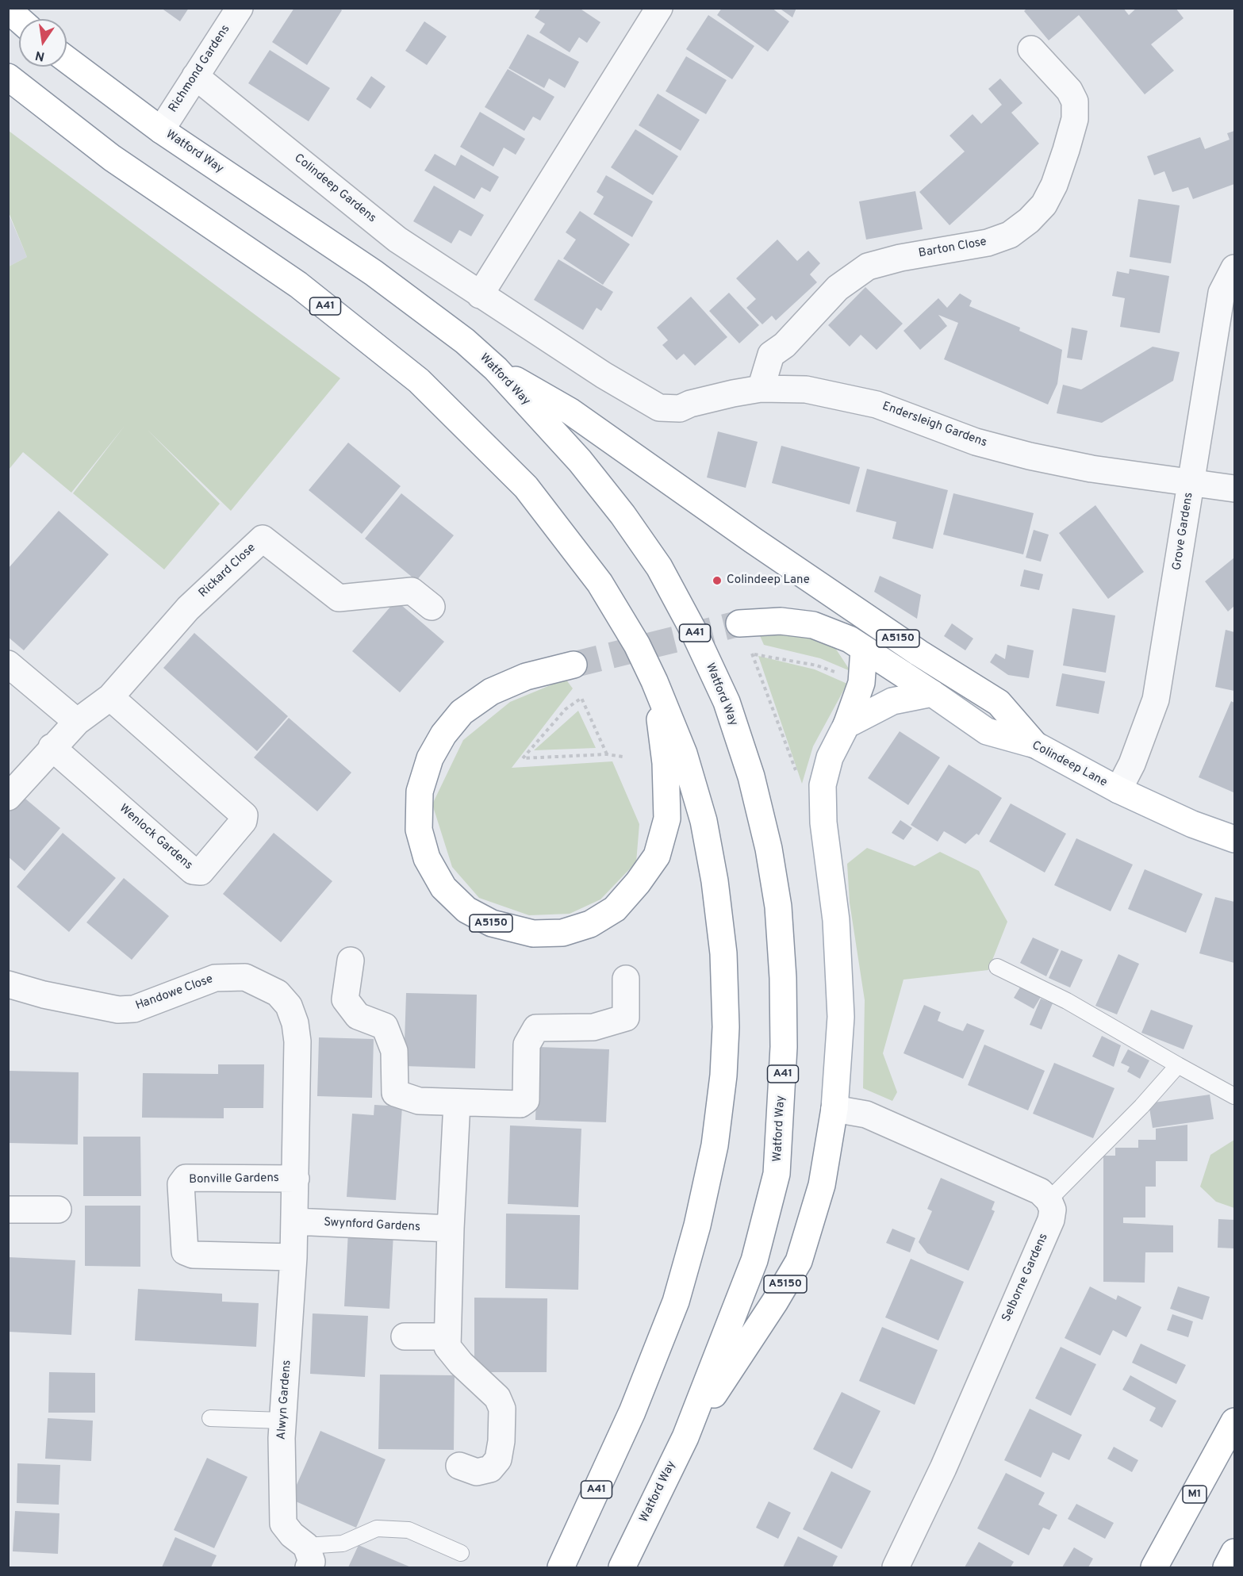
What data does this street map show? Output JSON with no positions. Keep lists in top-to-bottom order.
{
  "streets": {
    "main road": [
      "Watford Way",
      "A41",
      "A5150",
      "Colindeep Lane",
      "M1"
    ],
    "street": [
      "Richmond Gardens",
      "Colindeep Gardens",
      "Barton Close",
      "Endersleigh Gardens",
      "Grove Gardens",
      "Rickard Close",
      "Wenlock Gardens",
      "Handowe Close",
      "Bonville Gardens",
      "Swynford Gardens",
      "Selborne Gardens",
      "Alwyn Gardens"
    ]
  },
  "crossings": [
    ["Richmond Gardens", "Watford Way"],
    ["Richmond Gardens", "Colindeep Gardens"],
    ["Watford Way", "A5150"],
    ["Colindeep Gardens", "Endersleigh Gardens"],
    ["Barton Close", "Endersleigh Gardens"],
    ["A41", "A5150"],
    ["Endersleigh Gardens", "Grove Gardens"],
    ["Grove Gardens", "Colindeep Lane"],
    ["Rickard Close", "Wenlock Gardens"],
    ["A5150", "Colindeep Lane"],
    ["Handowe Close", "Bonville Gardens"],
    ["Handowe Close", "Swynford Gardens"],
    ["Handowe Close", "Alwyn Gardens"],
    ["Bonville Gardens", "Alwyn Gardens"],
    ["Swynford Gardens", "Alwyn Gardens"]
  ],
  "places": ["Colindeep Lane"],
  "north": "bottom"
}
